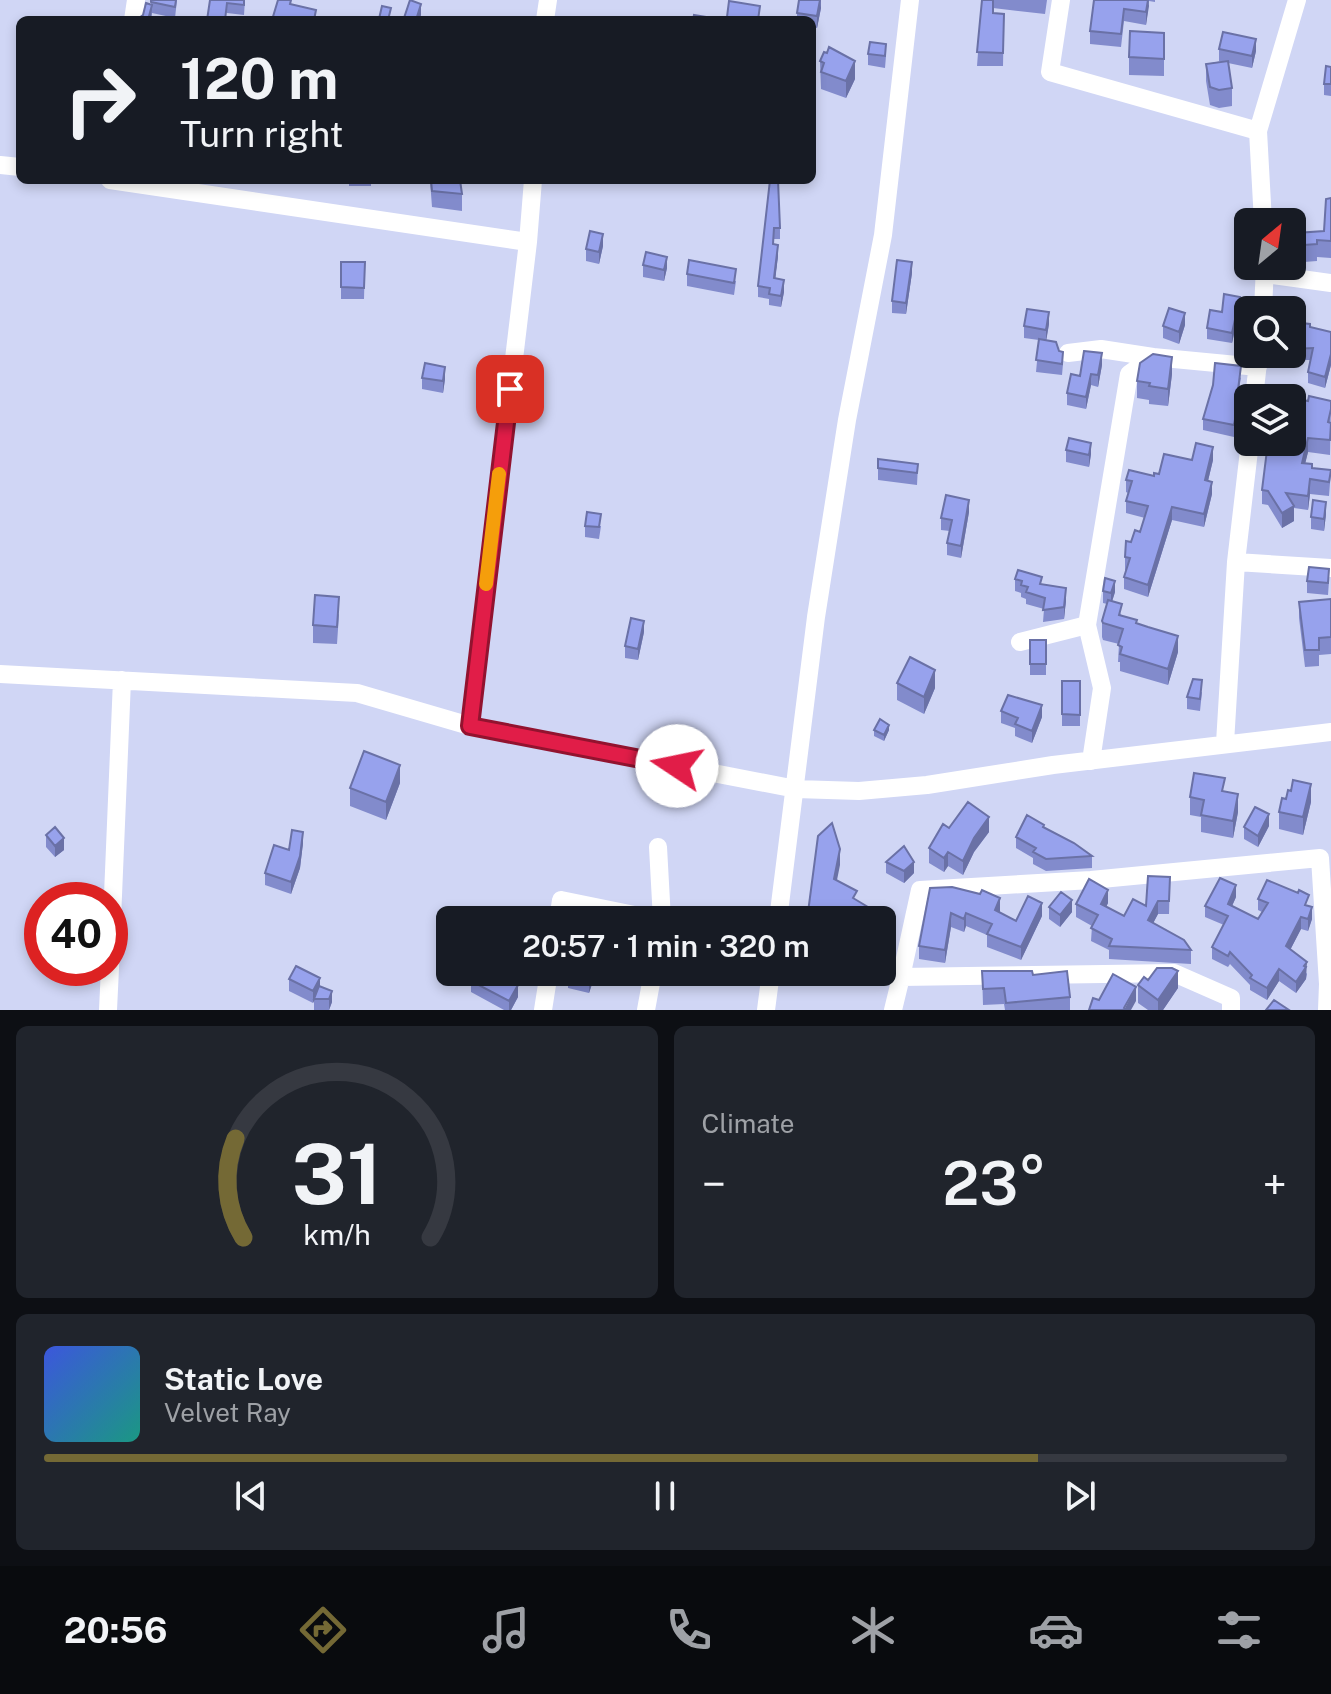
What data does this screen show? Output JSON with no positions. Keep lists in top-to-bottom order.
{
  "north": "top right",
  "page": {
    "turn": ["120 m", "Turn right"],
    "limit": "40",
    "trip": "20:57 · 1 min · 320 m",
    "tile": "Climate",
    "heat": ["−", "23°", "+"],
    "song": ["Static Love", "Velvet Ray"],
    "tabs": "20:56",
    "gauge": ["31", "km/h"]
  }
}
